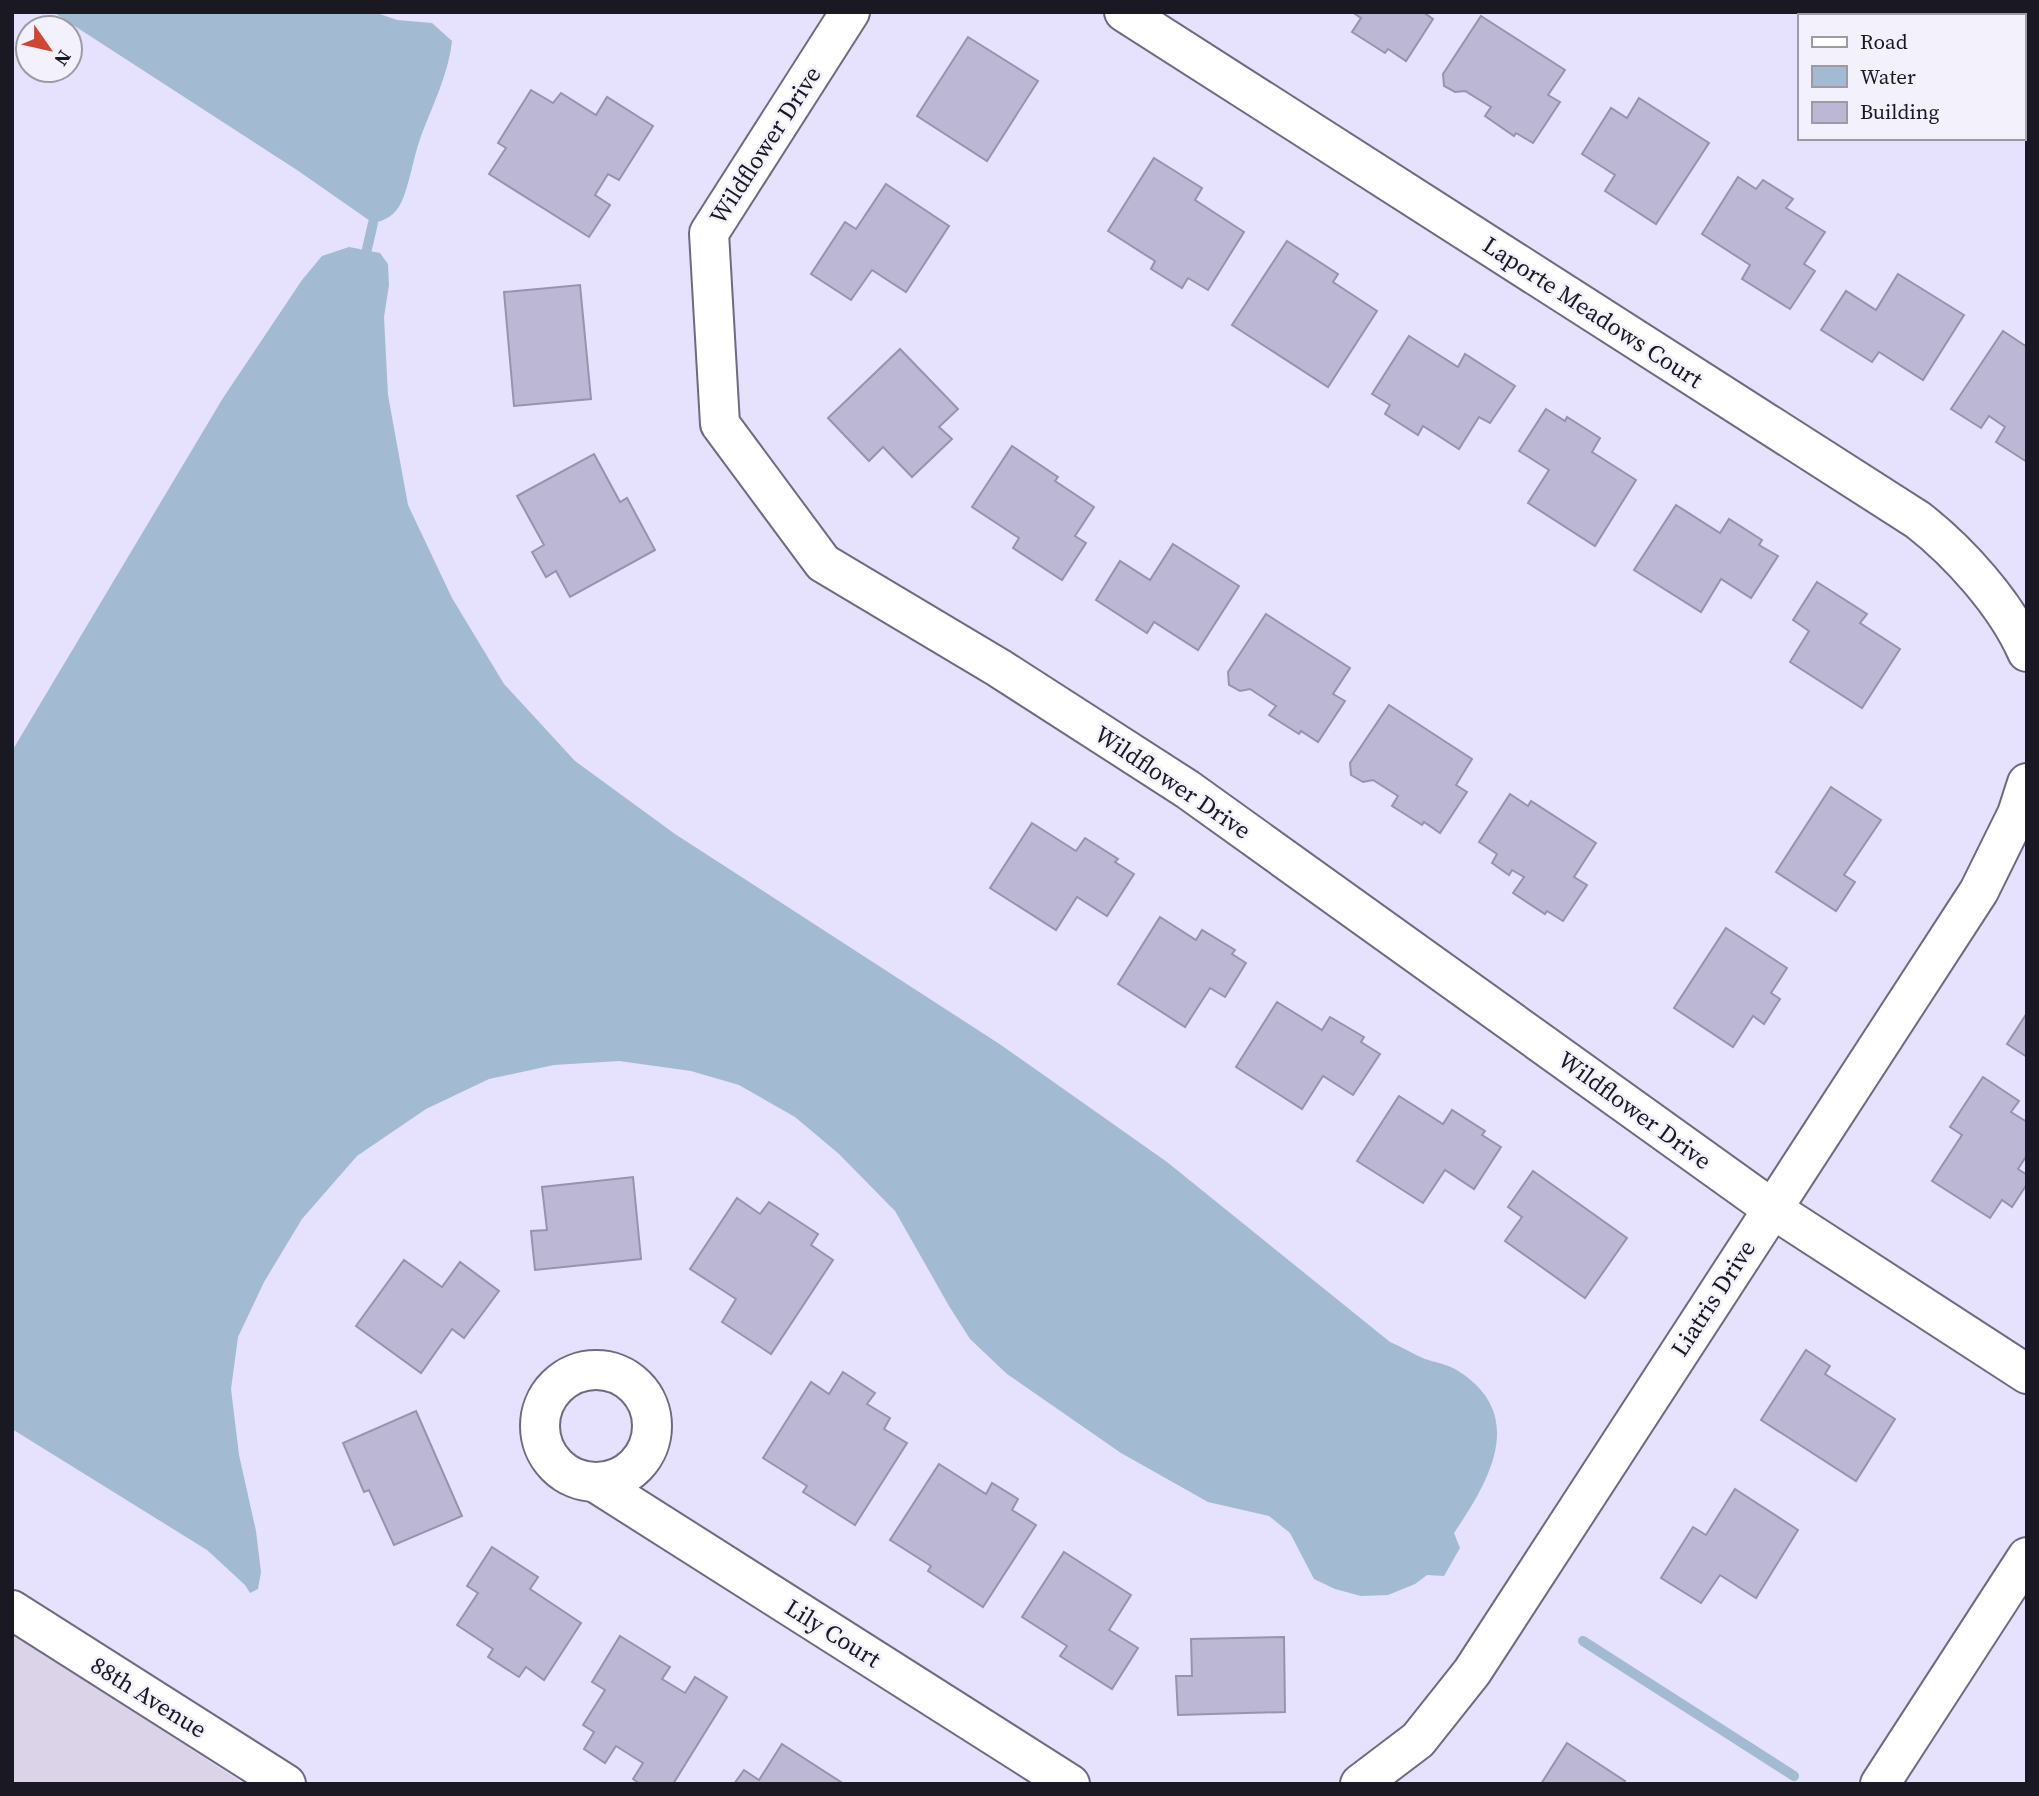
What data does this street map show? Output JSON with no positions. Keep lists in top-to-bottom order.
{
  "streets": {
    "street": [
      "Wildflower Drive",
      "Laporte Meadows Court",
      "Liatris Drive",
      "Lily Court",
      "88th Avenue"
    ]
  },
  "crossings": [
    ["Wildflower Drive", "Liatris Drive"]
  ],
  "legend": ["Road", "Water", "Building"],
  "north": "bottom right"
}
